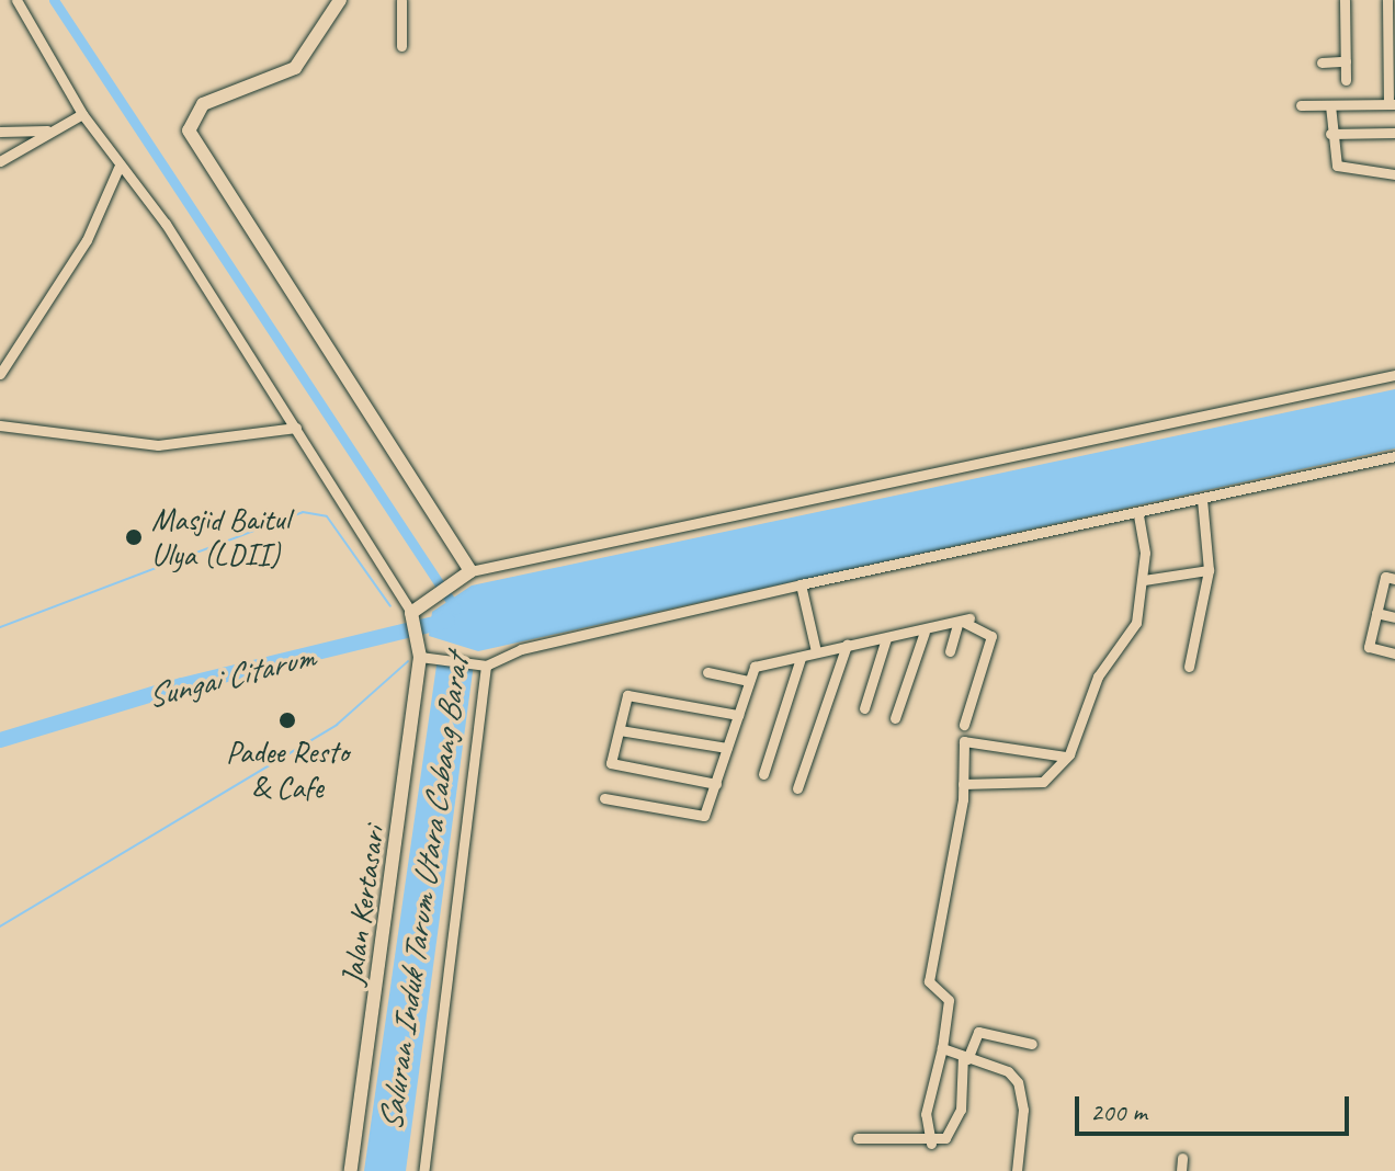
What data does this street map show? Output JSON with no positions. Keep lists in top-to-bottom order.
{
  "streets": {
    "street": ["Jalan Kertasari"]
  },
  "water": ["Sungai Citarum", "Saluran Induk Tarum Utara Cabang Barat"],
  "places": ["Masjid Baitul Ulya (LDII)", "Padee Resto & Cafe"],
  "scale_bar": "200 m"
}
